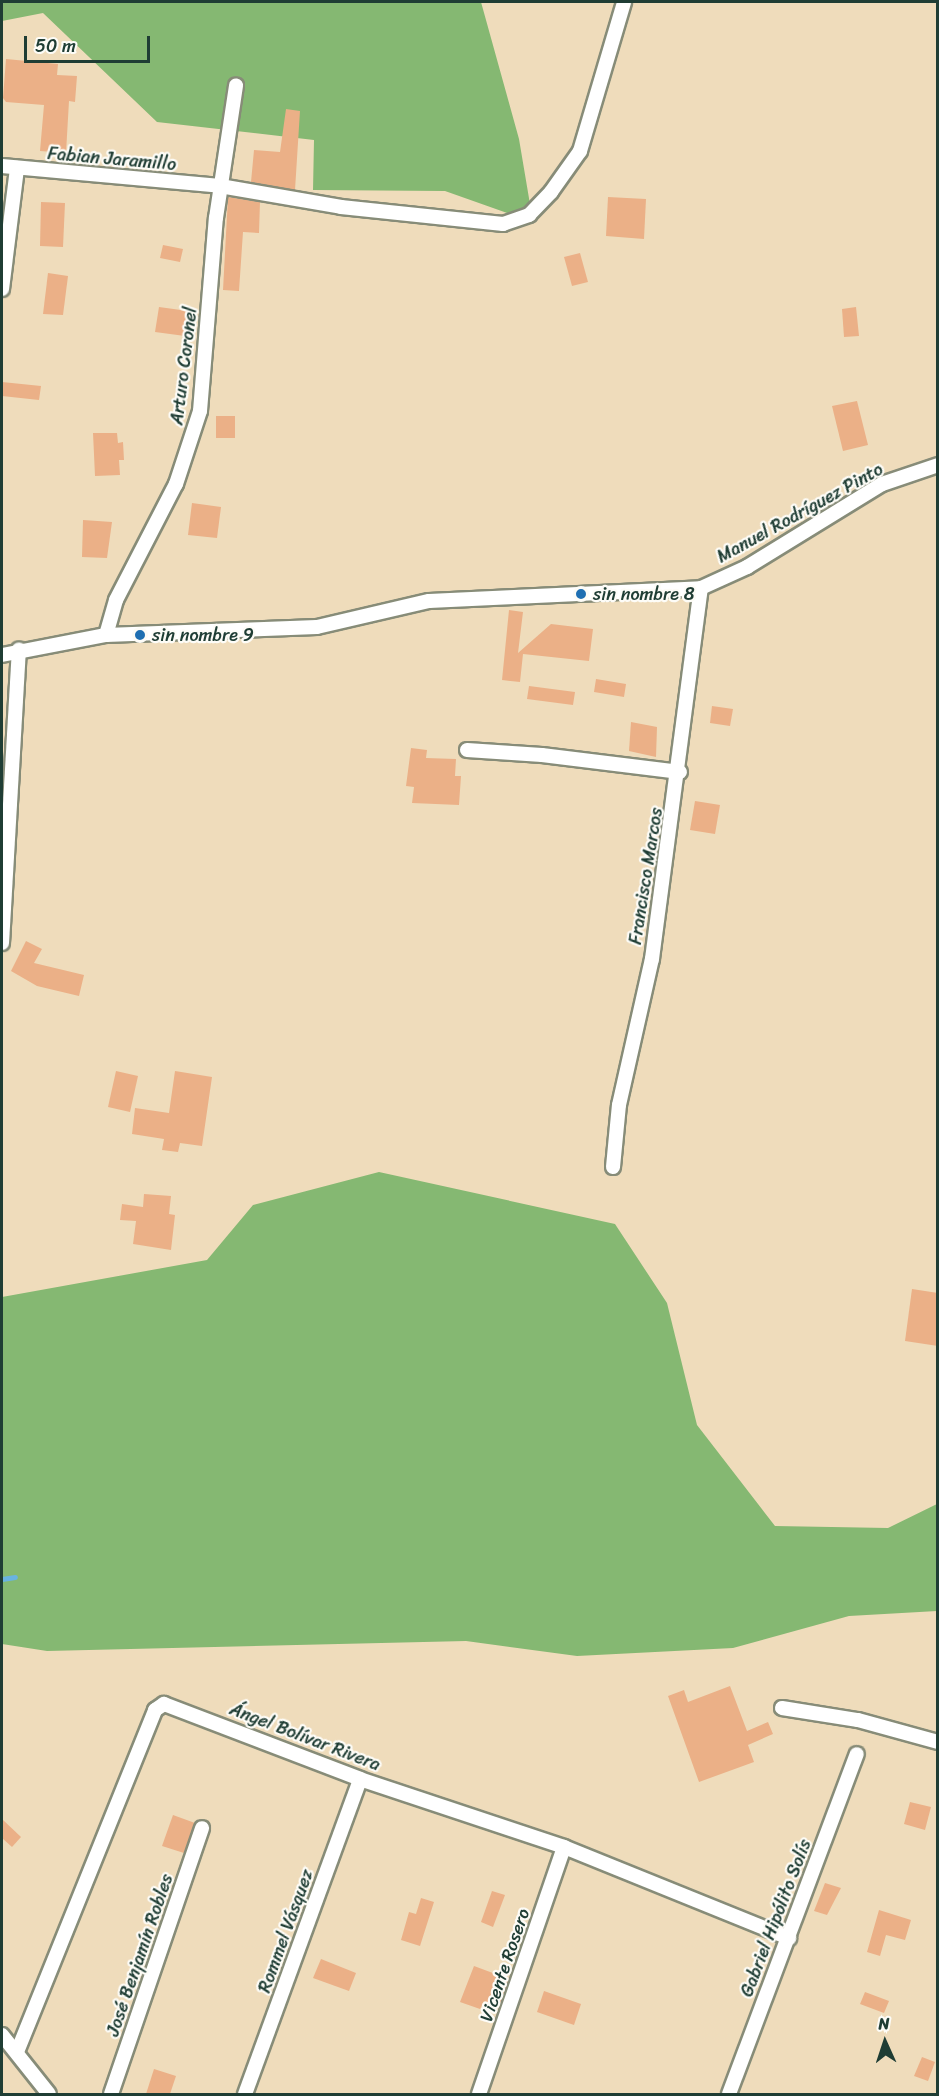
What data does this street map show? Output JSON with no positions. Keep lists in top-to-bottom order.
{
  "streets": {
    "street": [
      "Fabian Jaramillo",
      "Arturo Coronel",
      "Manuel Rodríguez Pinto",
      "Francisco Marcos",
      "Ángel Bolívar Rivera",
      "Gabriel Hipólito Solís",
      "Rommel Vásquez",
      "José Benjamín Robles",
      "Vicente Rosero"
    ]
  },
  "crossings": [
    ["Fabian Jaramillo", "Arturo Coronel"],
    ["Arturo Coronel", "Manuel Rodríguez Pinto"],
    ["Manuel Rodríguez Pinto", "Francisco Marcos"],
    ["Ángel Bolívar Rivera", "Gabriel Hipólito Solís"],
    ["Ángel Bolívar Rivera", "Rommel Vásquez"],
    ["Ángel Bolívar Rivera", "Vicente Rosero"]
  ],
  "places": ["sin nombre 8", "sin nombre 9"],
  "scale_bar": "50 m",
  "north": "top"
}
